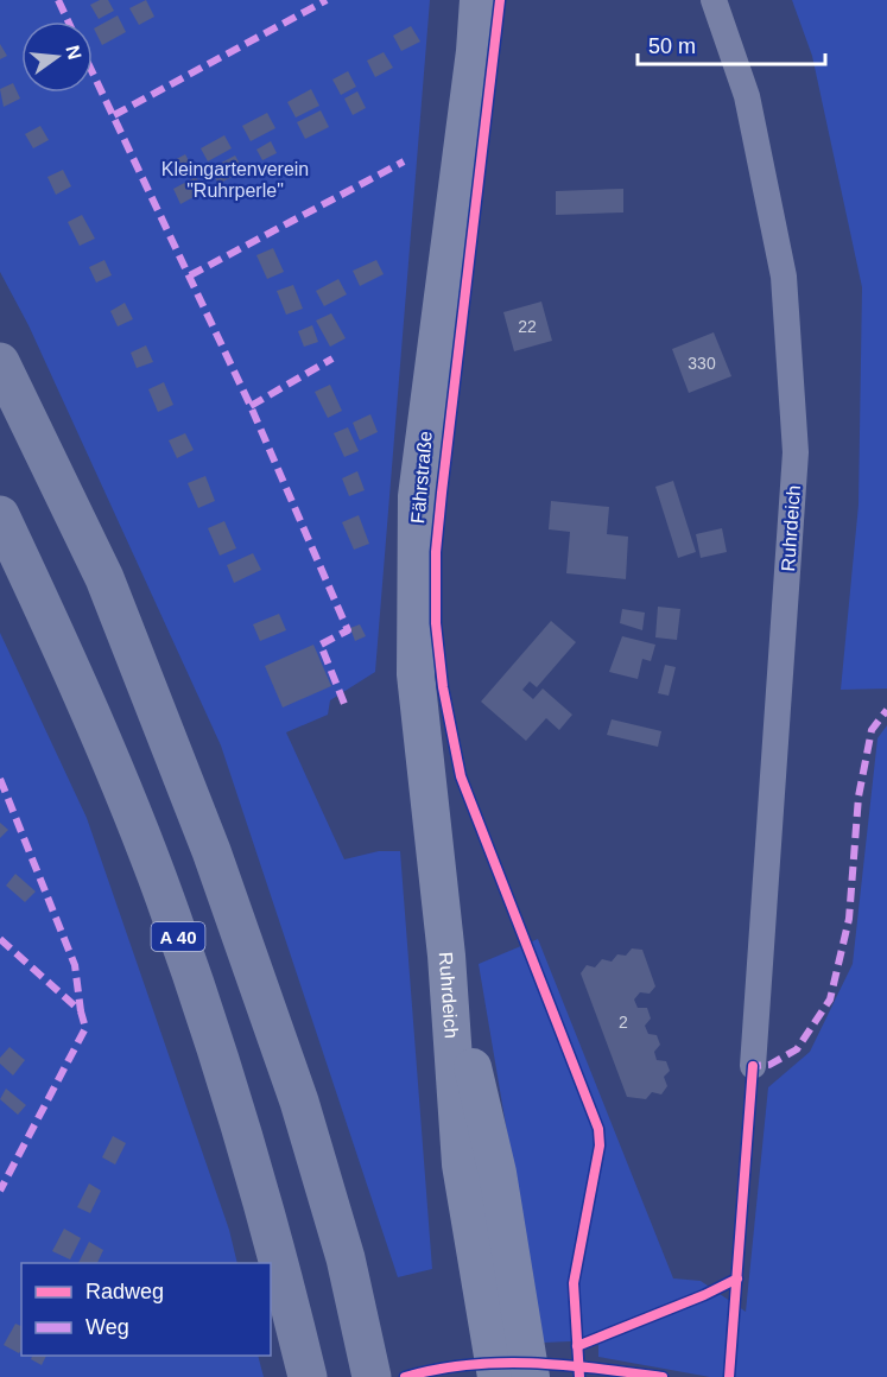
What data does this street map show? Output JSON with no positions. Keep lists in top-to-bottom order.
{
  "streets": {
    "highway": ["A 40"],
    "main road": ["Fährstraße", "Ruhrdeich"]
  },
  "crossings": [
    ["Fährstraße", "Ruhrdeich"]
  ],
  "parks": ["Kleingartenverein \"Ruhrperle\""],
  "house_numbers": ["22", "330", "2"],
  "legend": ["Radweg", "Weg"],
  "scale_bar": "50 m",
  "north": "right"
}
